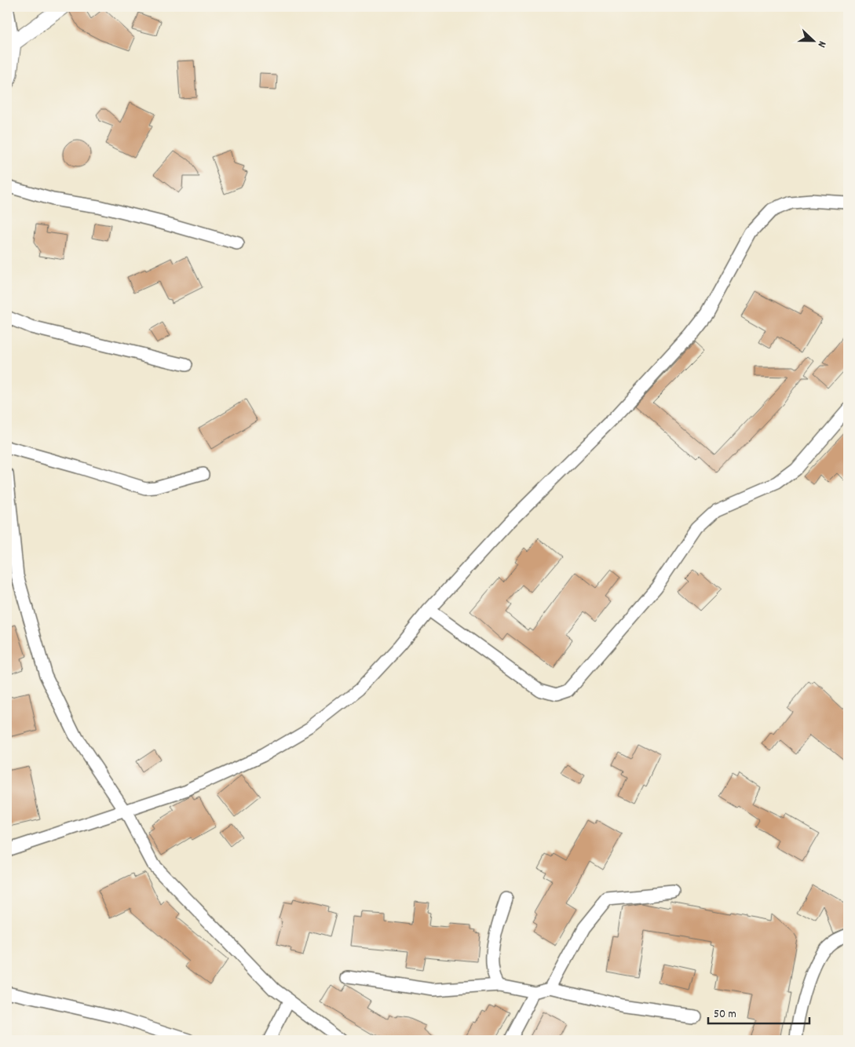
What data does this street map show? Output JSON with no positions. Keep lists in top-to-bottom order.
{
  "scale_bar": "50 m",
  "north": "right"
}
